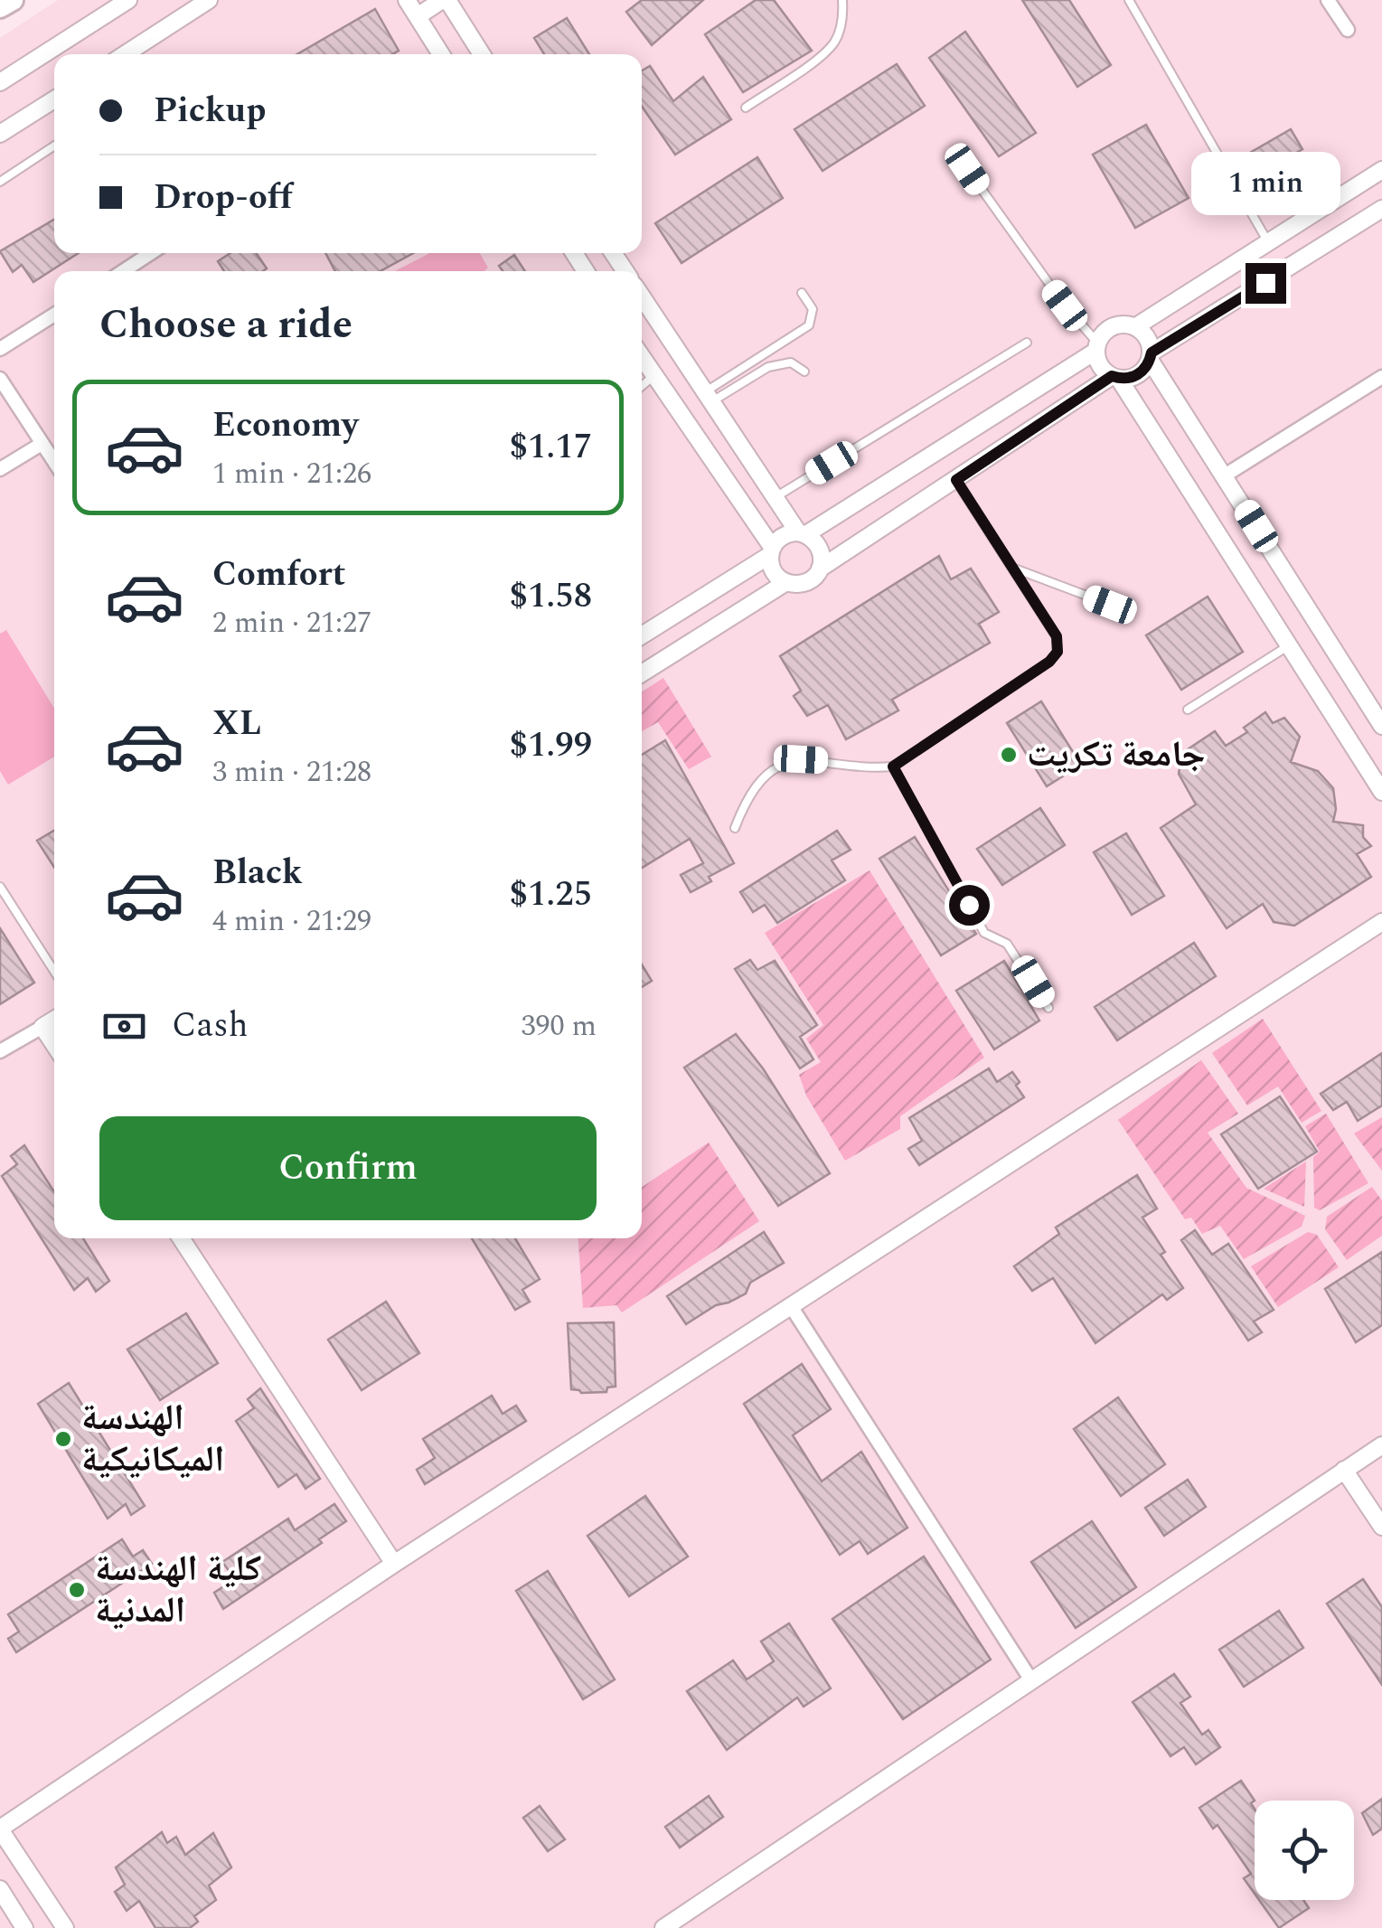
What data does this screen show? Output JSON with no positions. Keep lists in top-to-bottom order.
{
  "places": ["جامعة تكريت", "الهندسة الميكانيكية", "كلية الهندسة المدنية"],
  "page": {
    "banner": ["Pickup", "Drop-off"],
    "bubble": "1 min",
    "heading": "Choose a ride",
    "list": [
      {
        "name": "Economy",
        "note": "1 min · 21:26",
        "value": "$1.17"
      },
      {
        "name": "Comfort",
        "note": "2 min · 21:27",
        "value": "$1.58"
      },
      {
        "name": "XL",
        "note": "3 min · 21:28",
        "value": "$1.99"
      },
      {
        "name": "Black",
        "note": "4 min · 21:29",
        "value": "$1.25"
      }
    ],
    "pay": ["Cash", "390 m"],
    "buttons": "Confirm"
  }
}
